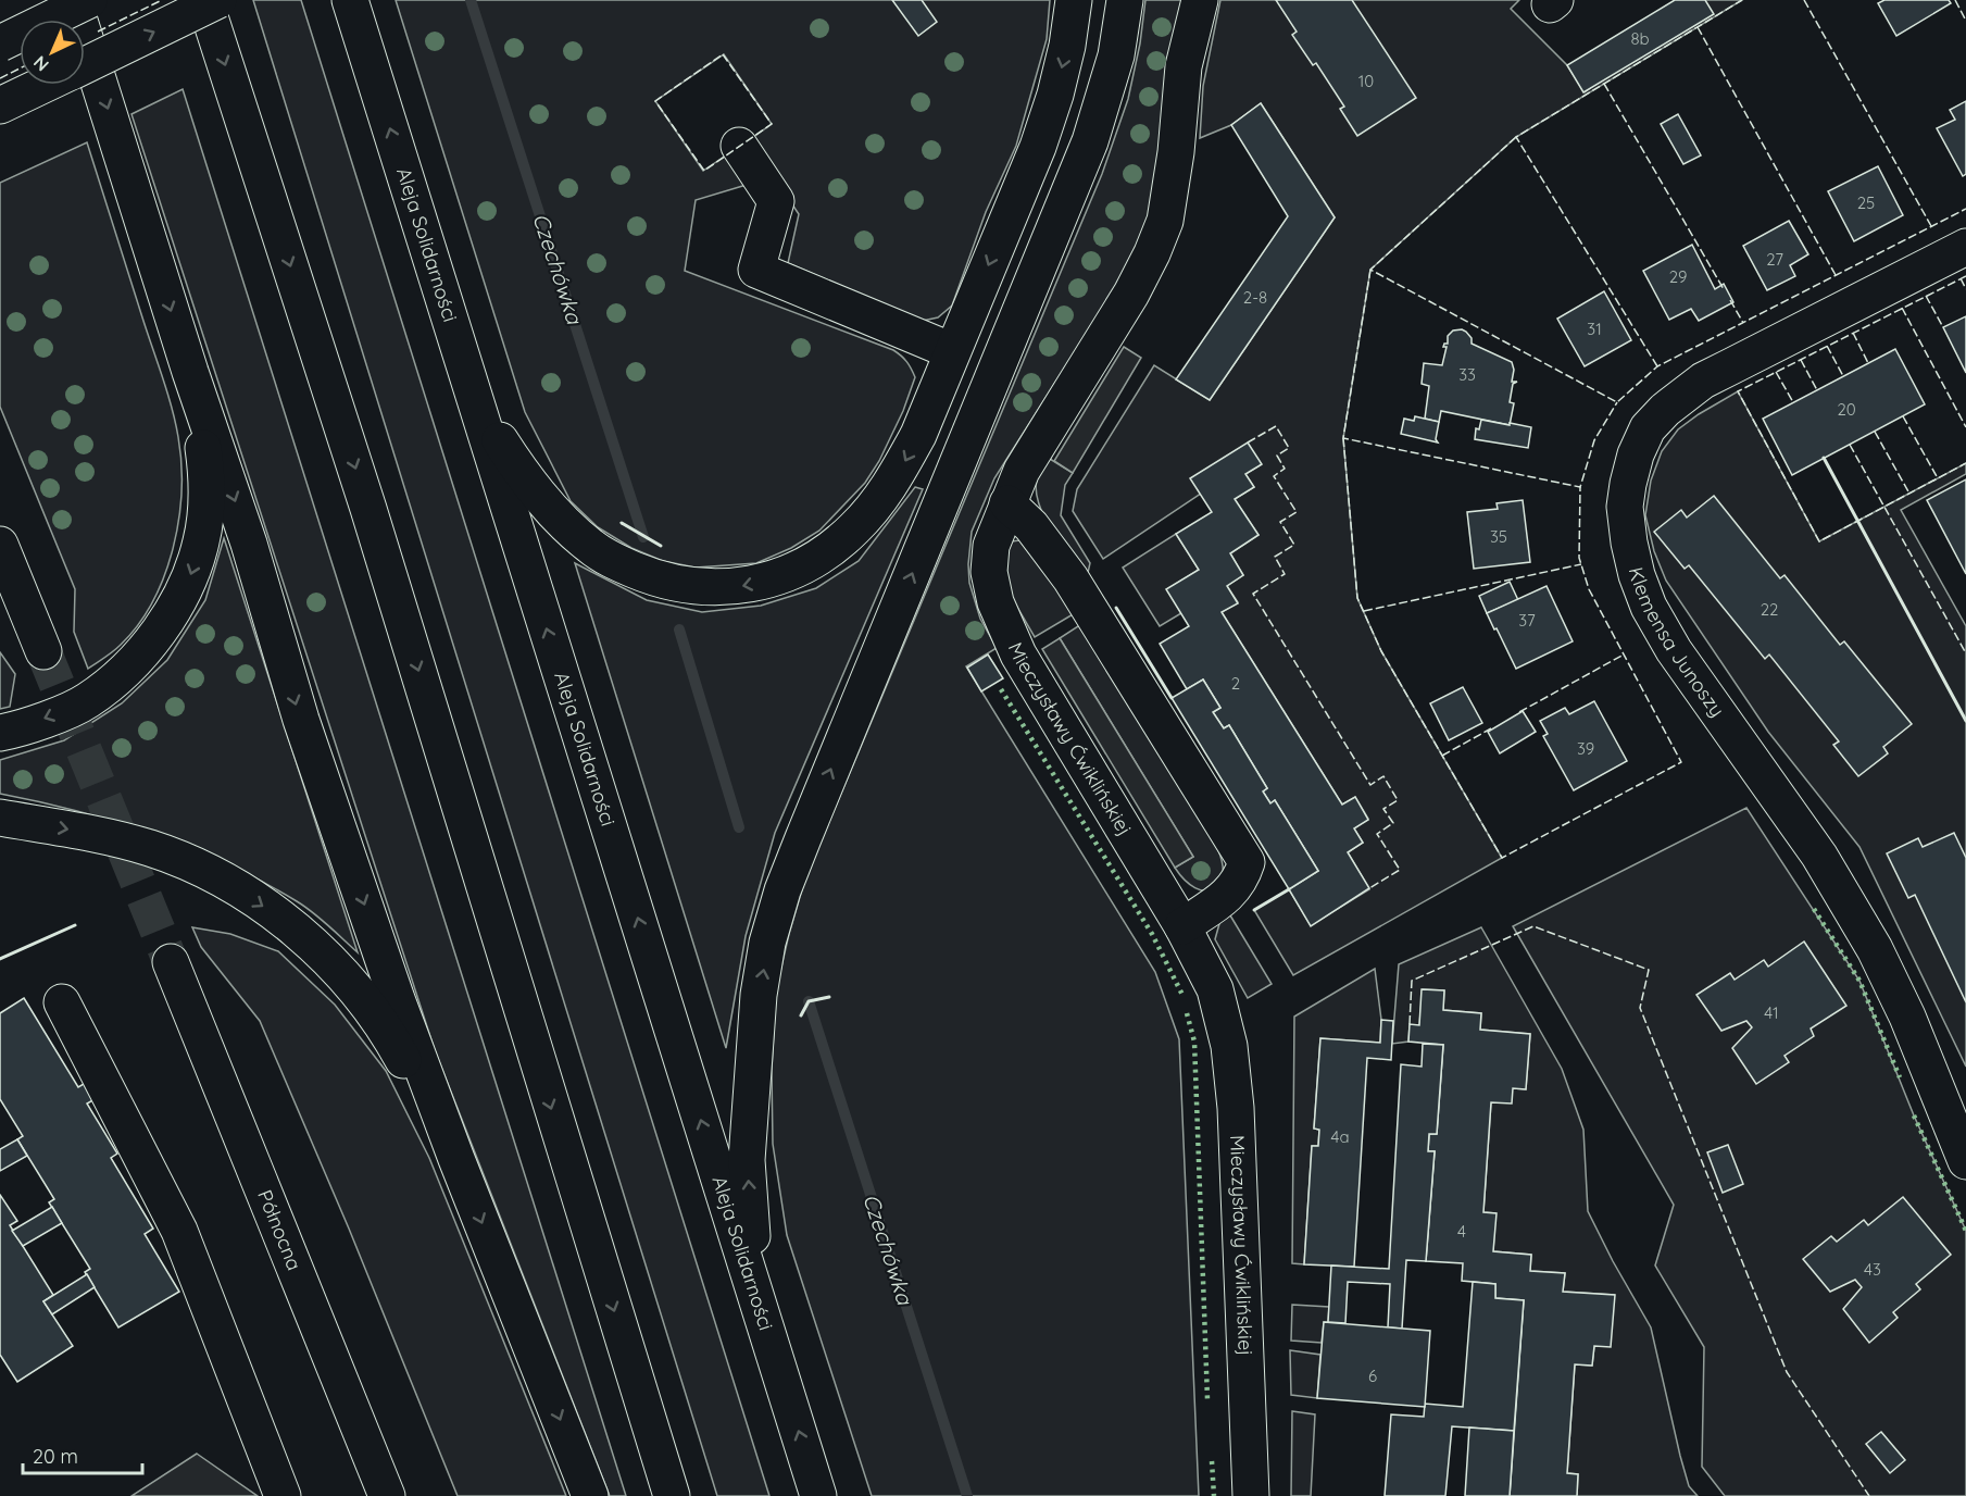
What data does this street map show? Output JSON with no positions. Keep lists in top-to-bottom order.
{
  "streets": {
    "main road": [
      "Aleja Solidarności",
      "Klemensa Junoszy",
      "Mieczysławy Ćwiklińskiej",
      "Północna"
    ]
  },
  "water": ["Czechówka"],
  "house_numbers": [
    "8b",
    "10",
    "25",
    "27",
    "29",
    "2-8",
    "31",
    "33",
    "20",
    "35",
    "22",
    "37",
    "2",
    "39",
    "41",
    "4a",
    "4",
    "43",
    "6"
  ],
  "scale_bar": "20 m",
  "north": "bottom left"
}
